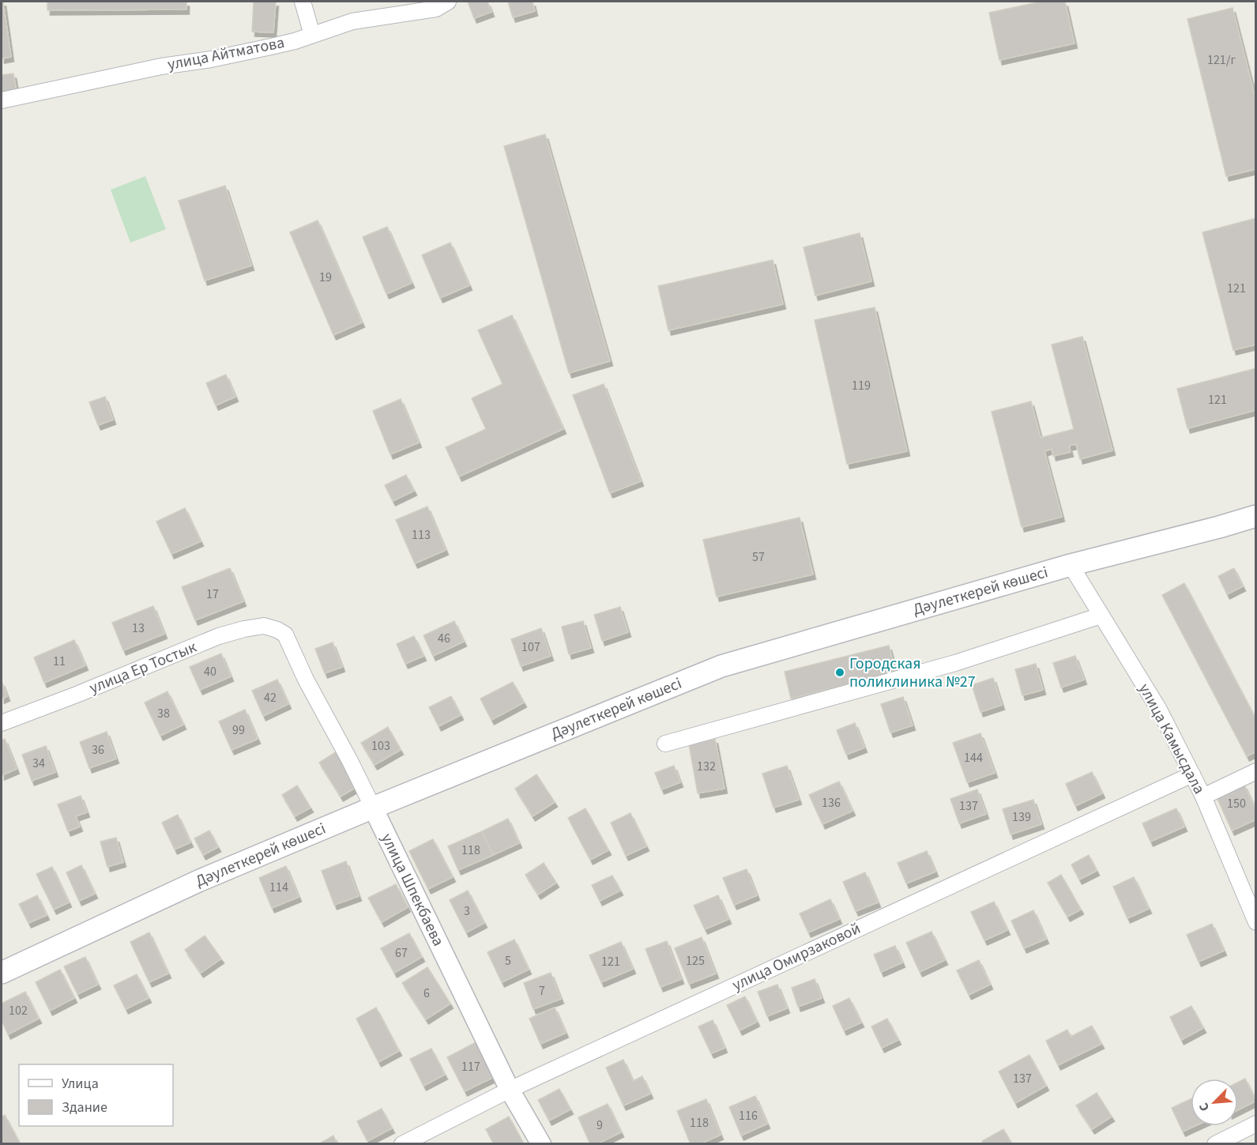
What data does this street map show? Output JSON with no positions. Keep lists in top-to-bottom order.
{
  "streets": {
    "main road": ["Дәулеткерей көшесі"],
    "street": [
      "улица Айтматова",
      "улица Ер Тостык",
      "улица Камысдала",
      "улица Шпекбаева",
      "улица Омирзаковой"
    ]
  },
  "crossings": [
    ["Дәулеткерей көшесі", "улица Камысдала"],
    ["Дәулеткерей көшесі", "улица Шпекбаева"],
    ["улица Ер Тостык", "улица Шпекбаева"],
    ["улица Камысдала", "улица Омирзаковой"],
    ["улица Шпекбаева", "улица Омирзаковой"]
  ],
  "places": ["Городская поликлиника №27"],
  "house_numbers": [
    "121/г",
    "19",
    "121",
    "119",
    "121",
    "113",
    "57",
    "17",
    "13",
    "46",
    "107",
    "11",
    "40",
    "42",
    "38",
    "99",
    "103",
    "36",
    "144",
    "34",
    "132",
    "136",
    "150",
    "137",
    "139",
    "118",
    "114",
    "3",
    "67",
    "5",
    "125",
    "121",
    "7",
    "6",
    "102",
    "117",
    "137",
    "116",
    "118",
    "9"
  ],
  "legend": ["Улица", "Здание"],
  "north": "bottom left"
}
